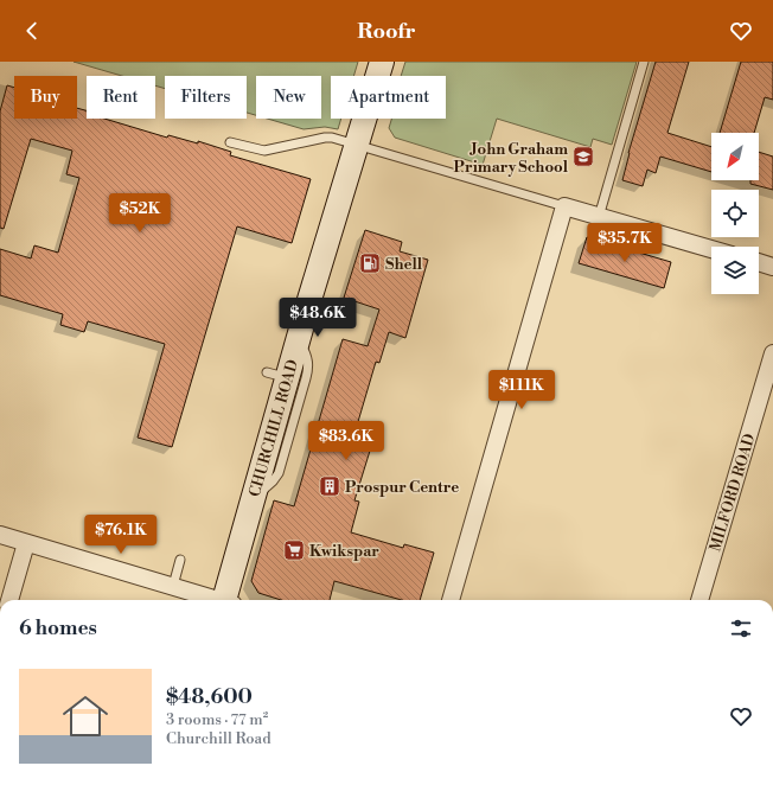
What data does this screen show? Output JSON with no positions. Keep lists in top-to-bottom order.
{
  "streets": {
    "street": ["CHURCHILL ROAD", "MILFORD ROAD"]
  },
  "places": {
    "school or university": ["John Graham Primary School"],
    "fuel station": ["Shell"],
    "building": ["Prospur Centre"],
    "supermarket": ["Kwikspar"]
  },
  "north": "bottom left",
  "page": {
    "header": "Roofr",
    "chip": [
      "Buy",
      "Rent",
      "Filters",
      "New",
      "Apartment"
    ],
    "price": [
      "$52K",
      "$35.7K",
      "$48.6K",
      "$111K",
      "$83.6K",
      "$76.1K"
    ],
    "heading": "6 homes",
    "list": [
      {
        "name": "$48,600",
        "note": "3 rooms · 77 m² · Churchill Road"
      }
    ]
  }
}
